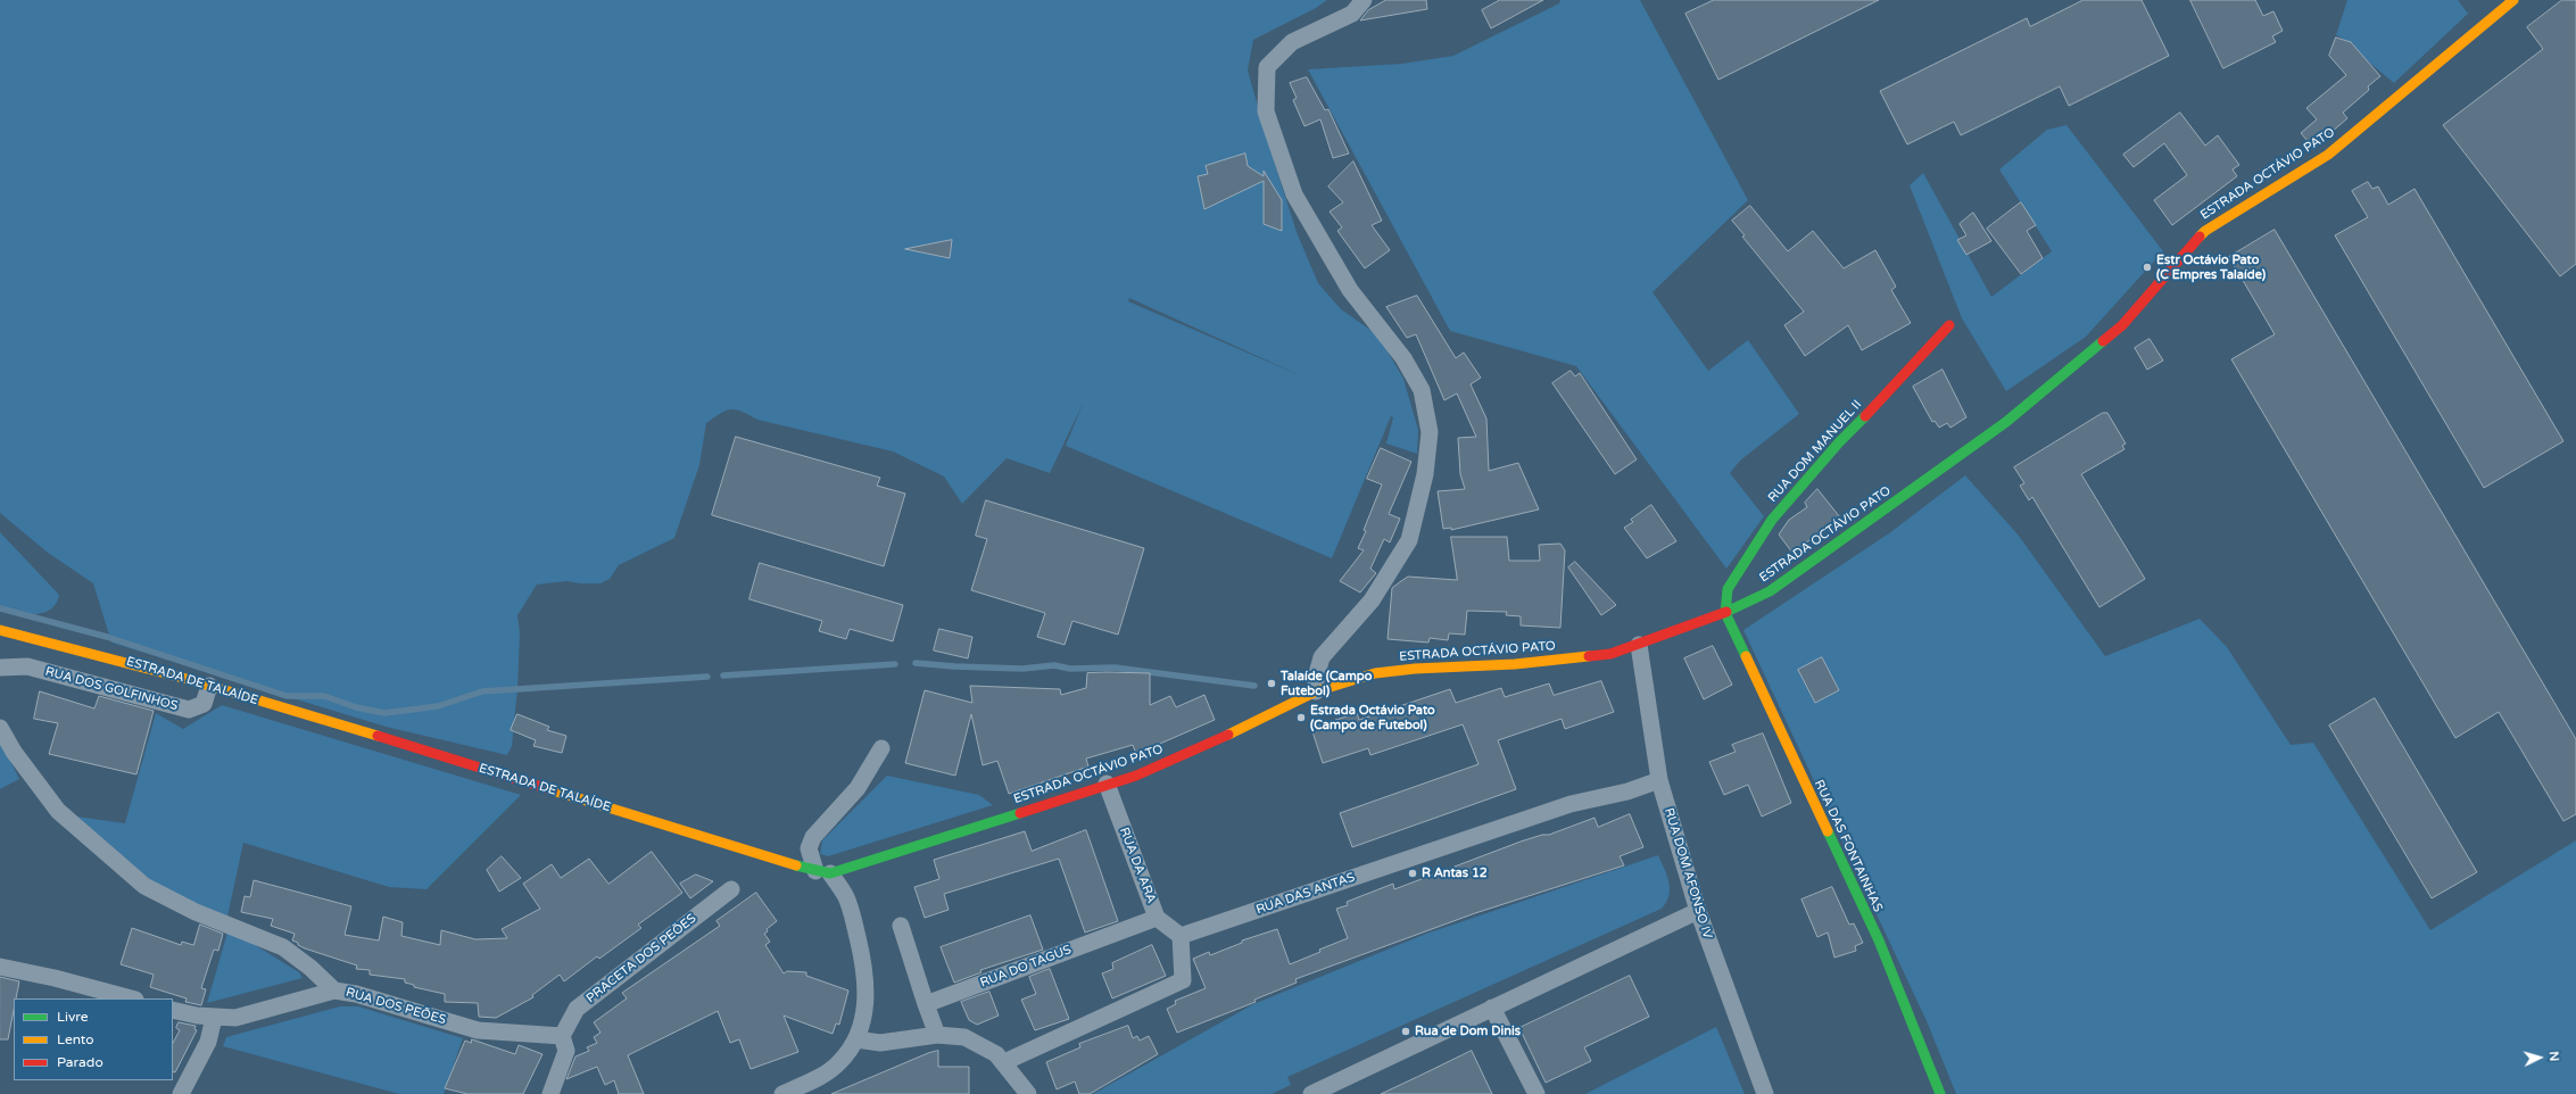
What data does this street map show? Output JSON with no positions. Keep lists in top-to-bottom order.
{
  "streets": {
    "street": [
      "ESTRADA OCTÁVIO PATO",
      "RUA DOM MANUEL II",
      "ESTRADA DE TALAÍDE",
      "RUA DOS GOLFINHOS",
      "RUA DAS FONTAINHAS",
      "RUA DA ARA",
      "RUA DOM AFONSO IV",
      "RUA DAS ANTAS",
      "PRACETA DOS PEÕES",
      "RUA DO TAGUS",
      "RUA DOS PEÕES"
    ]
  },
  "crossings": [
    ["ESTRADA OCTÁVIO PATO", "RUA DOM MANUEL II"],
    ["ESTRADA OCTÁVIO PATO", "ESTRADA DE TALAÍDE"],
    ["ESTRADA OCTÁVIO PATO", "RUA DAS FONTAINHAS"],
    ["ESTRADA OCTÁVIO PATO", "RUA DA ARA"],
    ["ESTRADA OCTÁVIO PATO", "RUA DOM AFONSO IV"],
    ["RUA DOM MANUEL II", "RUA DAS FONTAINHAS"],
    ["ESTRADA DE TALAÍDE", "RUA DOS GOLFINHOS"],
    ["RUA DA ARA", "RUA DAS ANTAS"],
    ["RUA DA ARA", "RUA DO TAGUS"],
    ["RUA DOM AFONSO IV", "RUA DAS ANTAS"],
    ["PRACETA DOS PEÕES", "RUA DOS PEÕES"]
  ],
  "places": [
    "Estr Octávio Pato (C Empres Talaíde)",
    "Talaíde (Campo Futebol)",
    "Estrada Octávio Pato (Campo de Futebol)",
    "R Antas 12",
    "Rua de Dom Dinis"
  ],
  "legend": ["Livre", "Lento", "Parado"],
  "north": "right"
}
